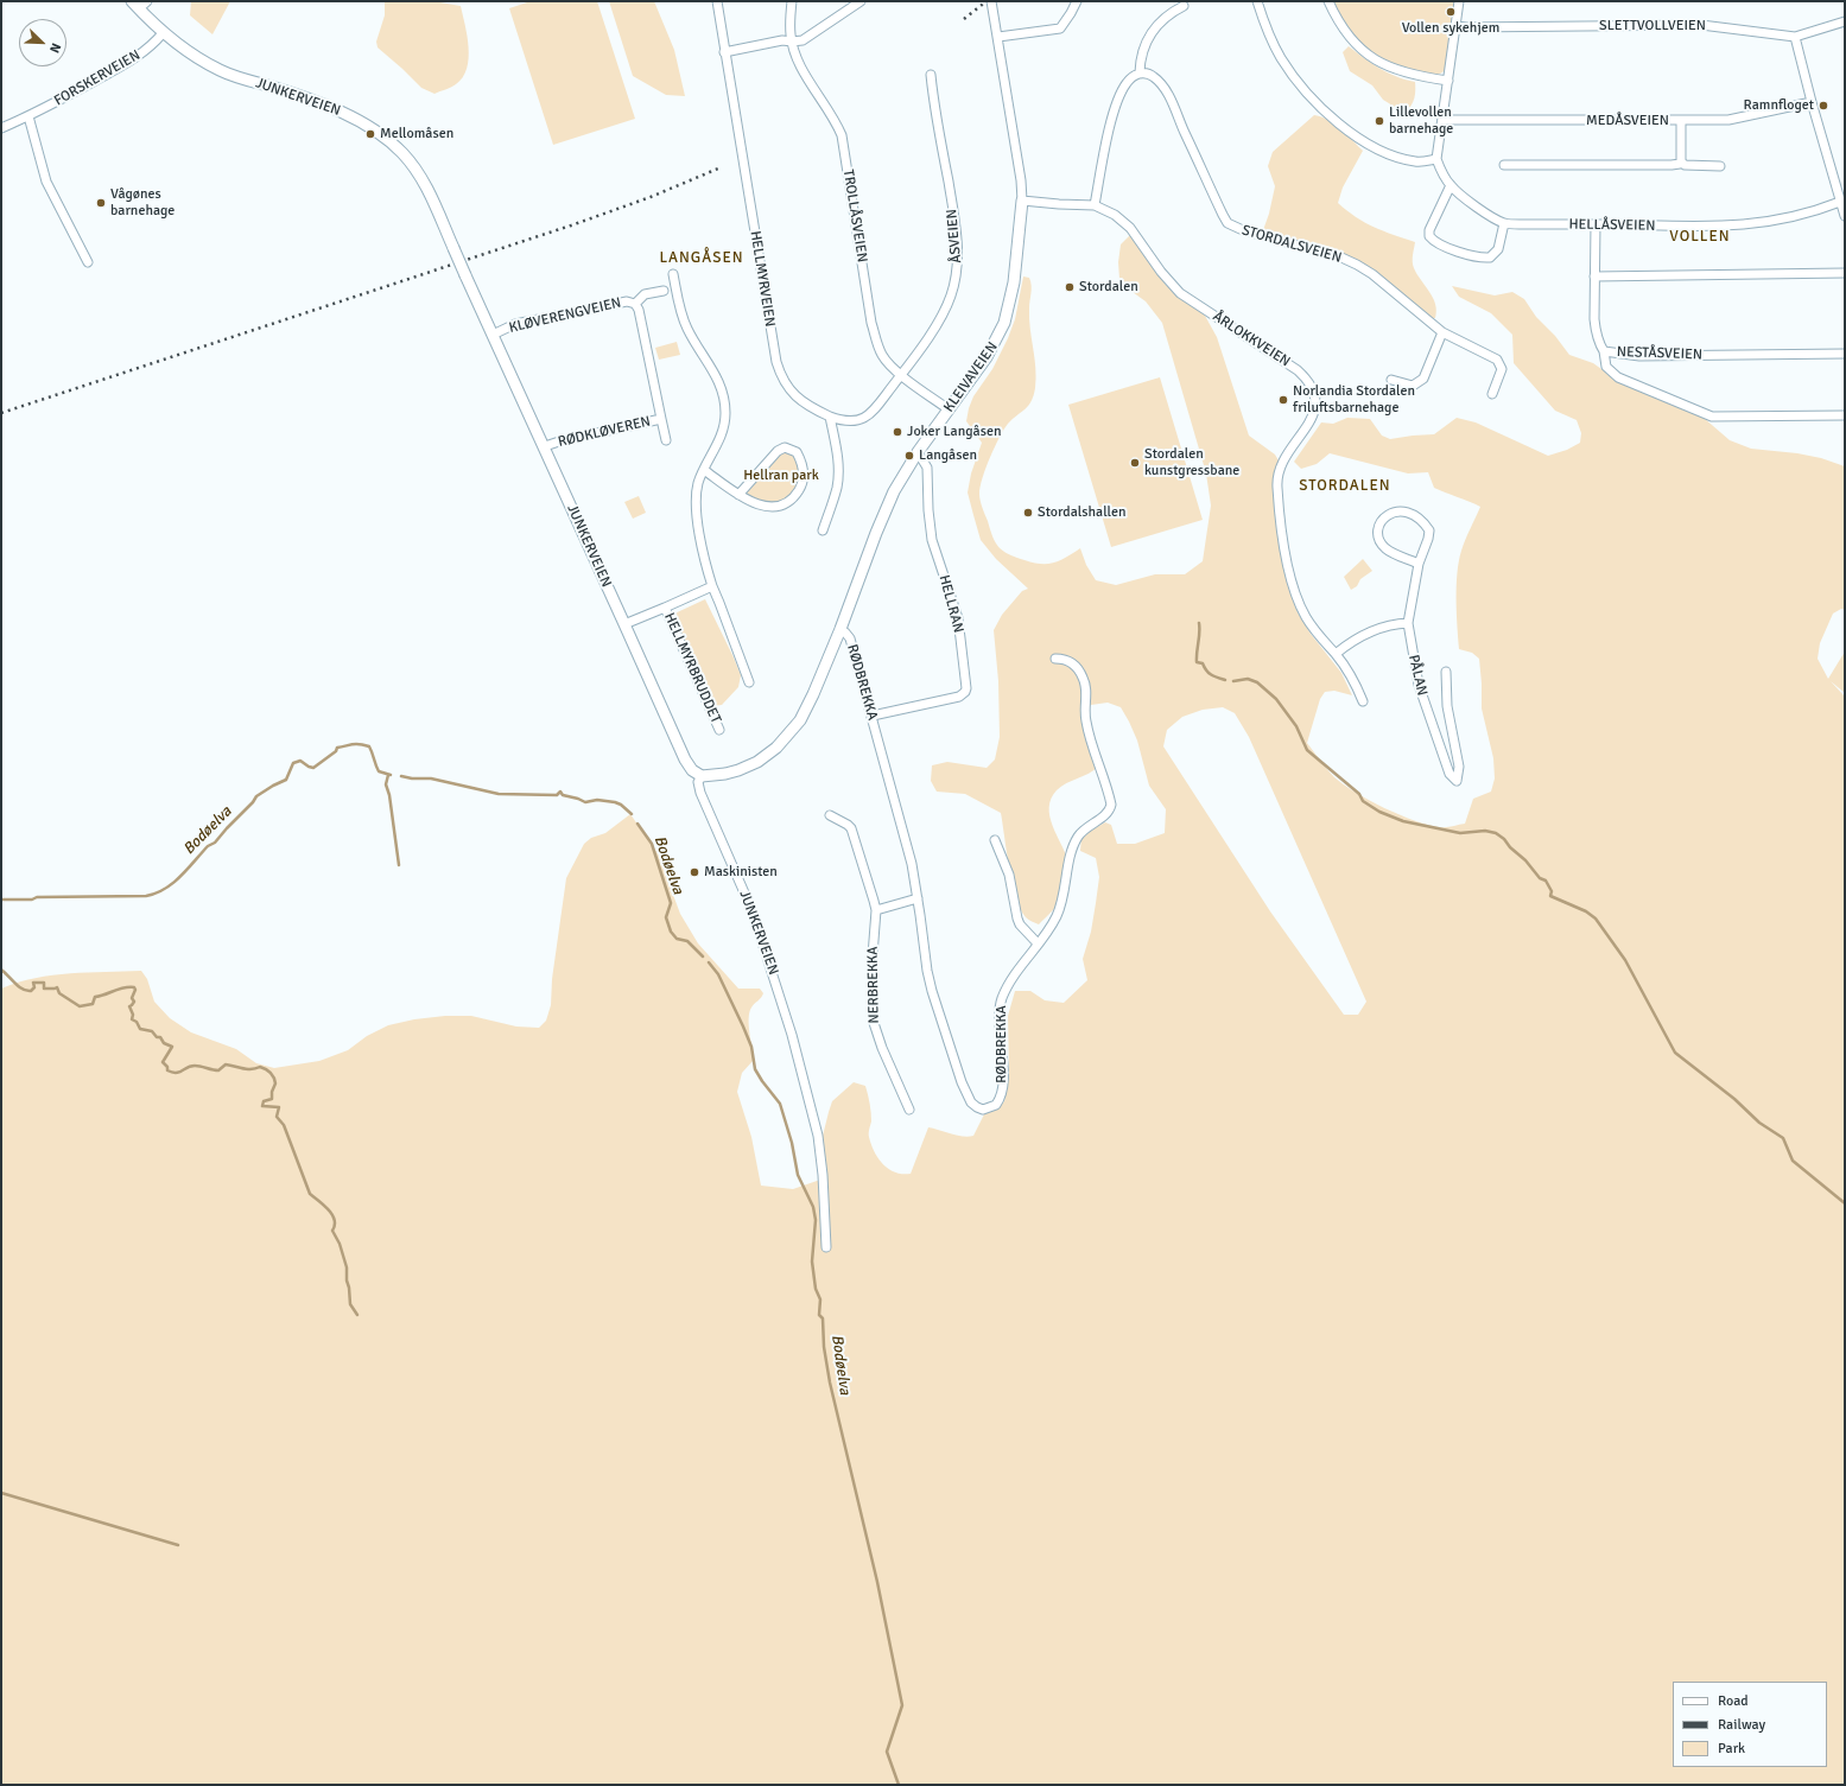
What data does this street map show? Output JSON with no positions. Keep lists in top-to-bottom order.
{
  "streets": {
    "street": [
      "SLETTVOLLVEIEN",
      "FORSKERVEIEN",
      "JUNKERVEIEN",
      "MEDÅSVEIEN",
      "TROLLÅSVEIEN",
      "HELLÅSVEIEN",
      "ÅSVEIEN",
      "STORDALSVEIEN",
      "HELLMYRVEIEN",
      "KLØVERENGVEIEN",
      "ÅRLOKKVEIEN",
      "NESTÅSVEIEN",
      "KLEIVAVEIEN",
      "RØDKLØVEREN",
      "HELLRAN",
      "HELLMYRBRUDDET",
      "PÅLAN",
      "RØDBREKKA",
      "NERBREKKA"
    ]
  },
  "crossings": [
    ["FORSKERVEIEN", "JUNKERVEIEN"],
    ["JUNKERVEIEN", "KLØVERENGVEIEN"],
    ["JUNKERVEIEN", "KLEIVAVEIEN"],
    ["JUNKERVEIEN", "RØDKLØVEREN"],
    ["JUNKERVEIEN", "HELLMYRBRUDDET"],
    ["TROLLÅSVEIEN", "ÅSVEIEN"],
    ["TROLLÅSVEIEN", "KLEIVAVEIEN"],
    ["HELLÅSVEIEN", "NESTÅSVEIEN"],
    ["ÅSVEIEN", "HELLMYRVEIEN"],
    ["KLØVERENGVEIEN", "RØDKLØVEREN"],
    ["ÅRLOKKVEIEN", "KLEIVAVEIEN"],
    ["KLEIVAVEIEN", "HELLRAN"],
    ["KLEIVAVEIEN", "RØDBREKKA"],
    ["HELLRAN", "RØDBREKKA"]
  ],
  "districts": ["VOLLEN", "LANGÅSEN", "STORDALEN"],
  "water": ["Bodøelva"],
  "parks": ["Hellran park"],
  "places": [
    "Vollen sykehjem",
    "Ramnfloget",
    "Lillevollen barnehage",
    "Mellomåsen",
    "Vågønes barnehage",
    "Stordalen",
    "Norlandia Stordalen friluftsbarnehage",
    "Joker Langåsen",
    "Langåsen",
    "Stordalen kunstgressbane",
    "Stordalshallen",
    "Maskinisten"
  ],
  "legend": ["Road", "Railway", "Park"],
  "north": "bottom right"
}
